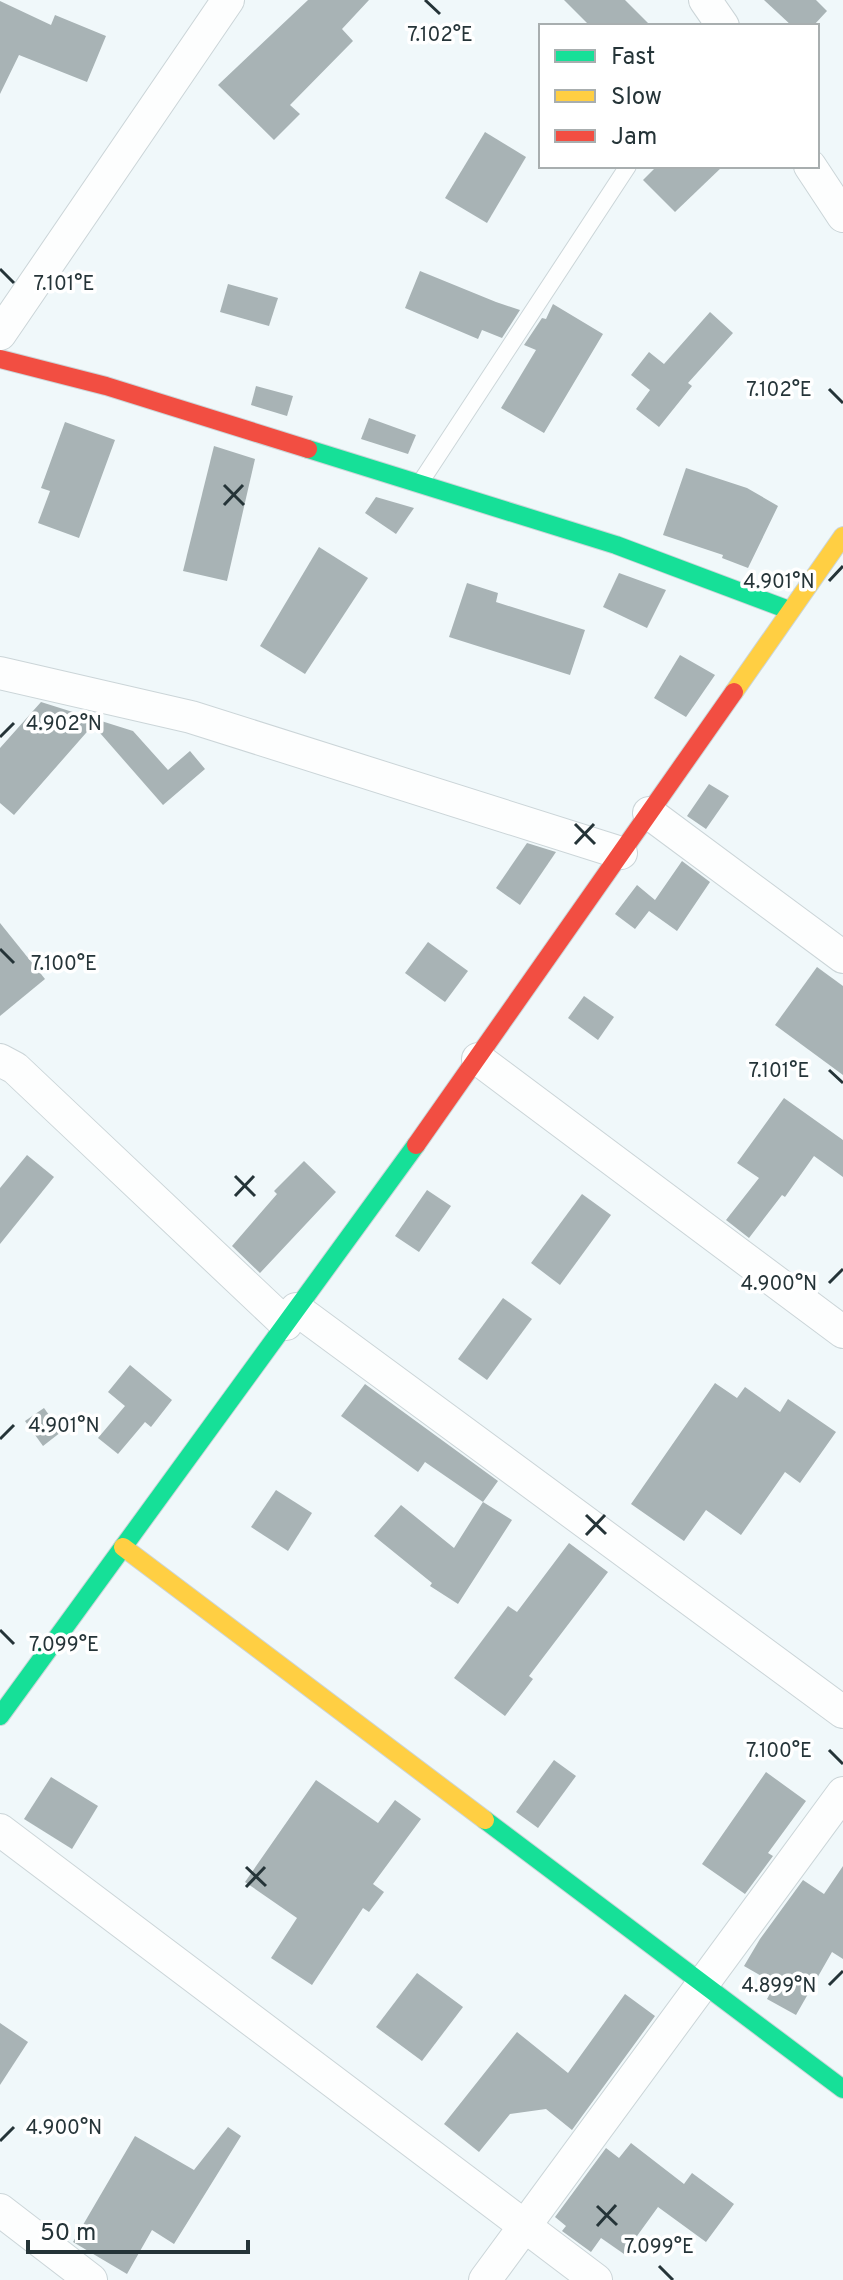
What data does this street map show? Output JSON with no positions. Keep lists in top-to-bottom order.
{
  "legend": ["Fast", "Slow", "Jam"],
  "scale_bar": "50 m",
  "coordinates": [
    "7.102°E",
    "7.101°E",
    "4.901°N",
    "4.902°N",
    "7.100°E",
    "4.900°N",
    "7.099°E",
    "4.899°N"
  ]
}
